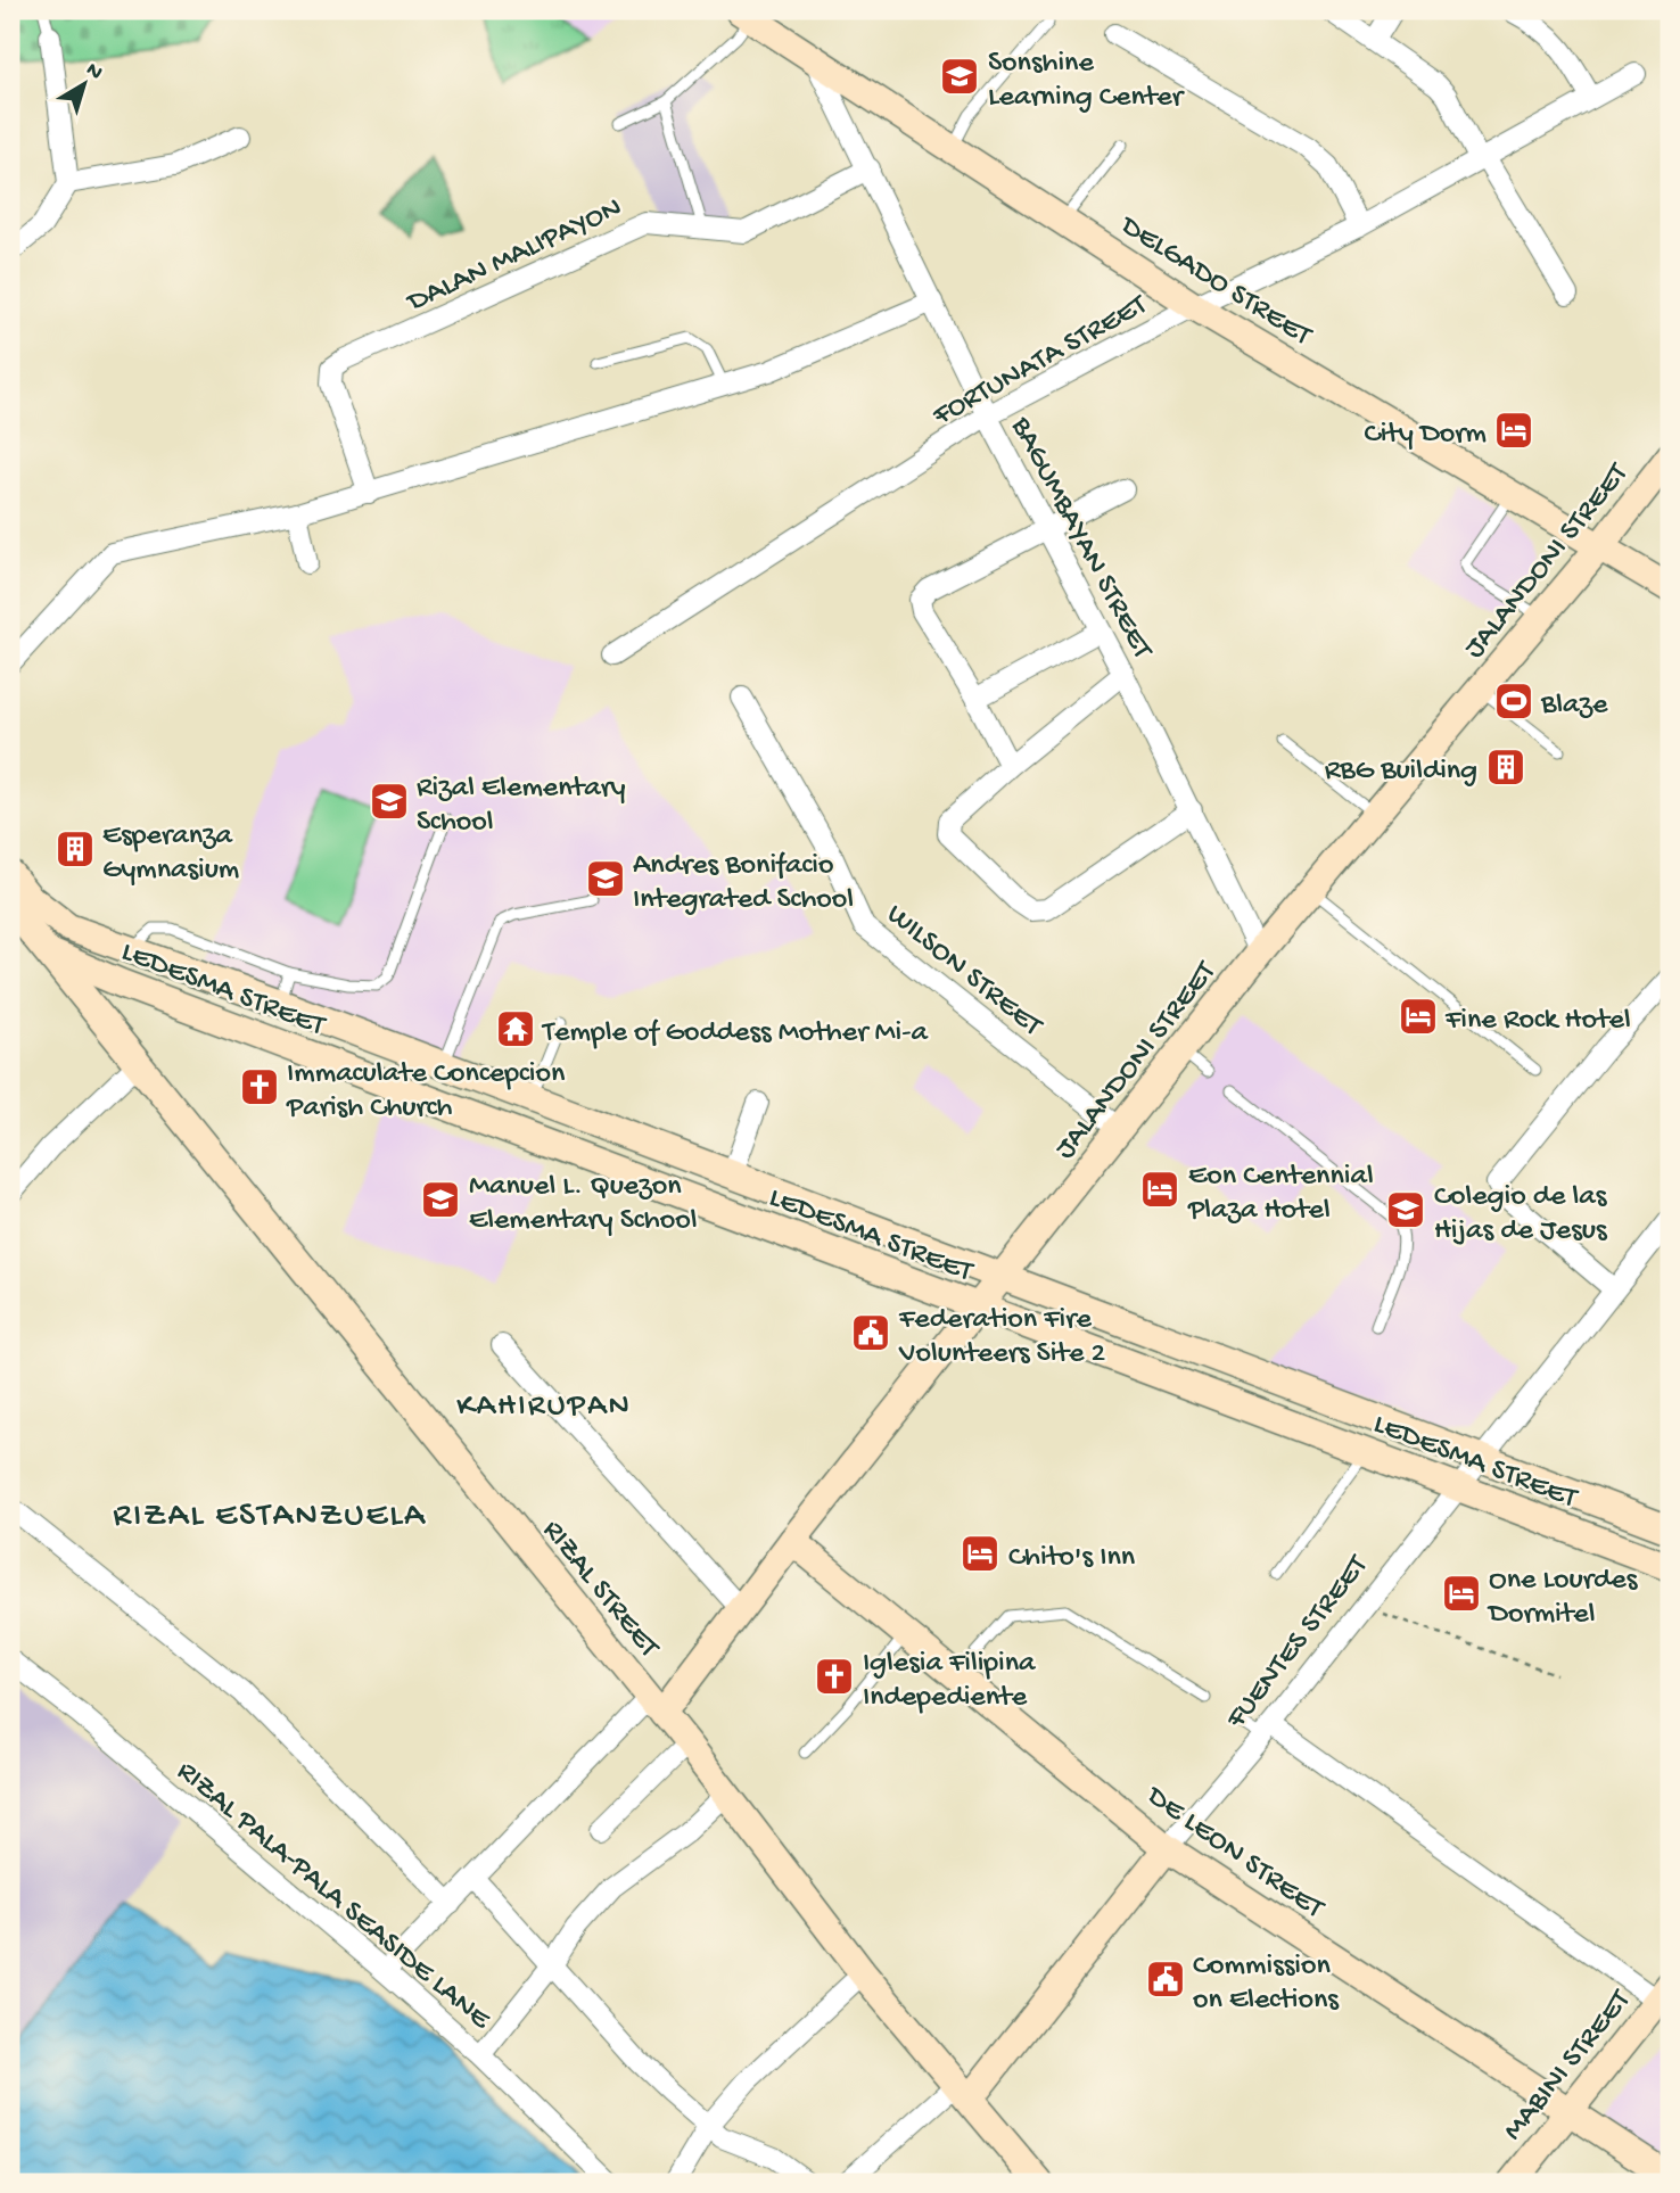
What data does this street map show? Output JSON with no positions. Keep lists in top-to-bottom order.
{
  "streets": {
    "main road": [
      "DELGADO STREET",
      "JALANDONI STREET",
      "LEDESMA STREET",
      "RIZAL STREET",
      "FUENTES STREET",
      "DE LEON STREET",
      "MABINI STREET"
    ],
    "street": [
      "DALAN MALIPAYON",
      "FORTUNATA STREET",
      "BAGUMBAYAN STREET",
      "WILSON STREET",
      "RIZAL PALA-PALA SEASIDE LANE"
    ]
  },
  "crossings": [
    ["DALAN MALIPAYON", "BAGUMBAYAN STREET"],
    ["DELGADO STREET", "FORTUNATA STREET"],
    ["DELGADO STREET", "BAGUMBAYAN STREET"],
    ["DELGADO STREET", "JALANDONI STREET"],
    ["FORTUNATA STREET", "BAGUMBAYAN STREET"],
    ["BAGUMBAYAN STREET", "JALANDONI STREET"],
    ["JALANDONI STREET", "WILSON STREET"],
    ["JALANDONI STREET", "LEDESMA STREET"],
    ["JALANDONI STREET", "RIZAL STREET"],
    ["JALANDONI STREET", "DE LEON STREET"],
    ["LEDESMA STREET", "RIZAL STREET"],
    ["LEDESMA STREET", "FUENTES STREET"],
    ["RIZAL STREET", "FUENTES STREET"],
    ["FUENTES STREET", "DE LEON STREET"],
    ["DE LEON STREET", "MABINI STREET"]
  ],
  "districts": ["KAHIRUPAN", "RIZAL ESTANZUELA"],
  "places": {
    "school or university": [
      "Sonshine Learning Center",
      "Rizal Elementary School",
      "Andres Bonifacio Integrated School",
      "Manuel L. Quezon Elementary School",
      "Colegio de las Hijas de Jesus"
    ],
    "hotel": [
      "City Dorm",
      "Fine Rock Hotel",
      "Eon Centennial Plaza Hotel",
      "Chito's Inn",
      "One Lourdes Dormitel"
    ],
    "sports": ["Blaze"],
    "building": ["RBG Building", "Esperanza Gymnasium"],
    "temple": ["Temple of Goddess Mother Mi-a"],
    "church": ["Immaculate Concepcion Parish Church", "Iglesia Filipina Indepediente"],
    "public building": ["Federation Fire Volunteers Site 2", "Commission on Elections"]
  },
  "north": "top right"
}
